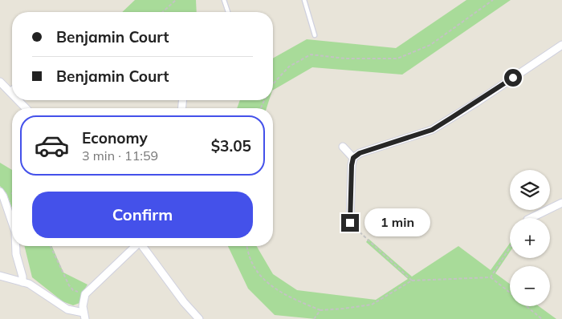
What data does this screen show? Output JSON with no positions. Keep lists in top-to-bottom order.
{
  "page": {
    "banner": ["Benjamin Court", "Benjamin Court"],
    "list": [
      {
        "name": "Economy",
        "note": "3 min · 11:59",
        "value": "$3.05"
      }
    ],
    "map_buttons": ["+", "−"],
    "buttons": "Confirm",
    "bubble": "1 min"
  }
}
